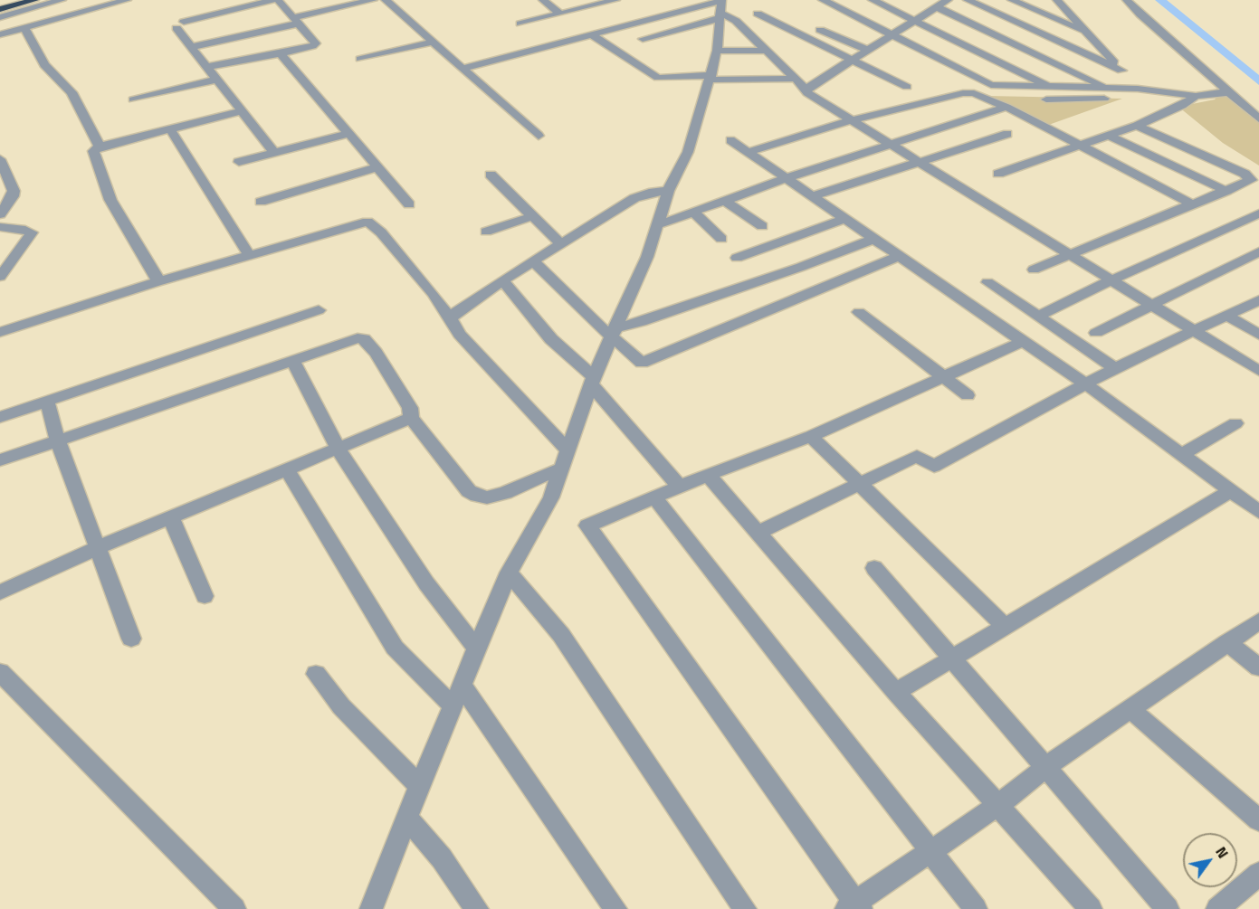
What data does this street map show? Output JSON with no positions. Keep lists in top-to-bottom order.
{
  "north": "top right"
}
